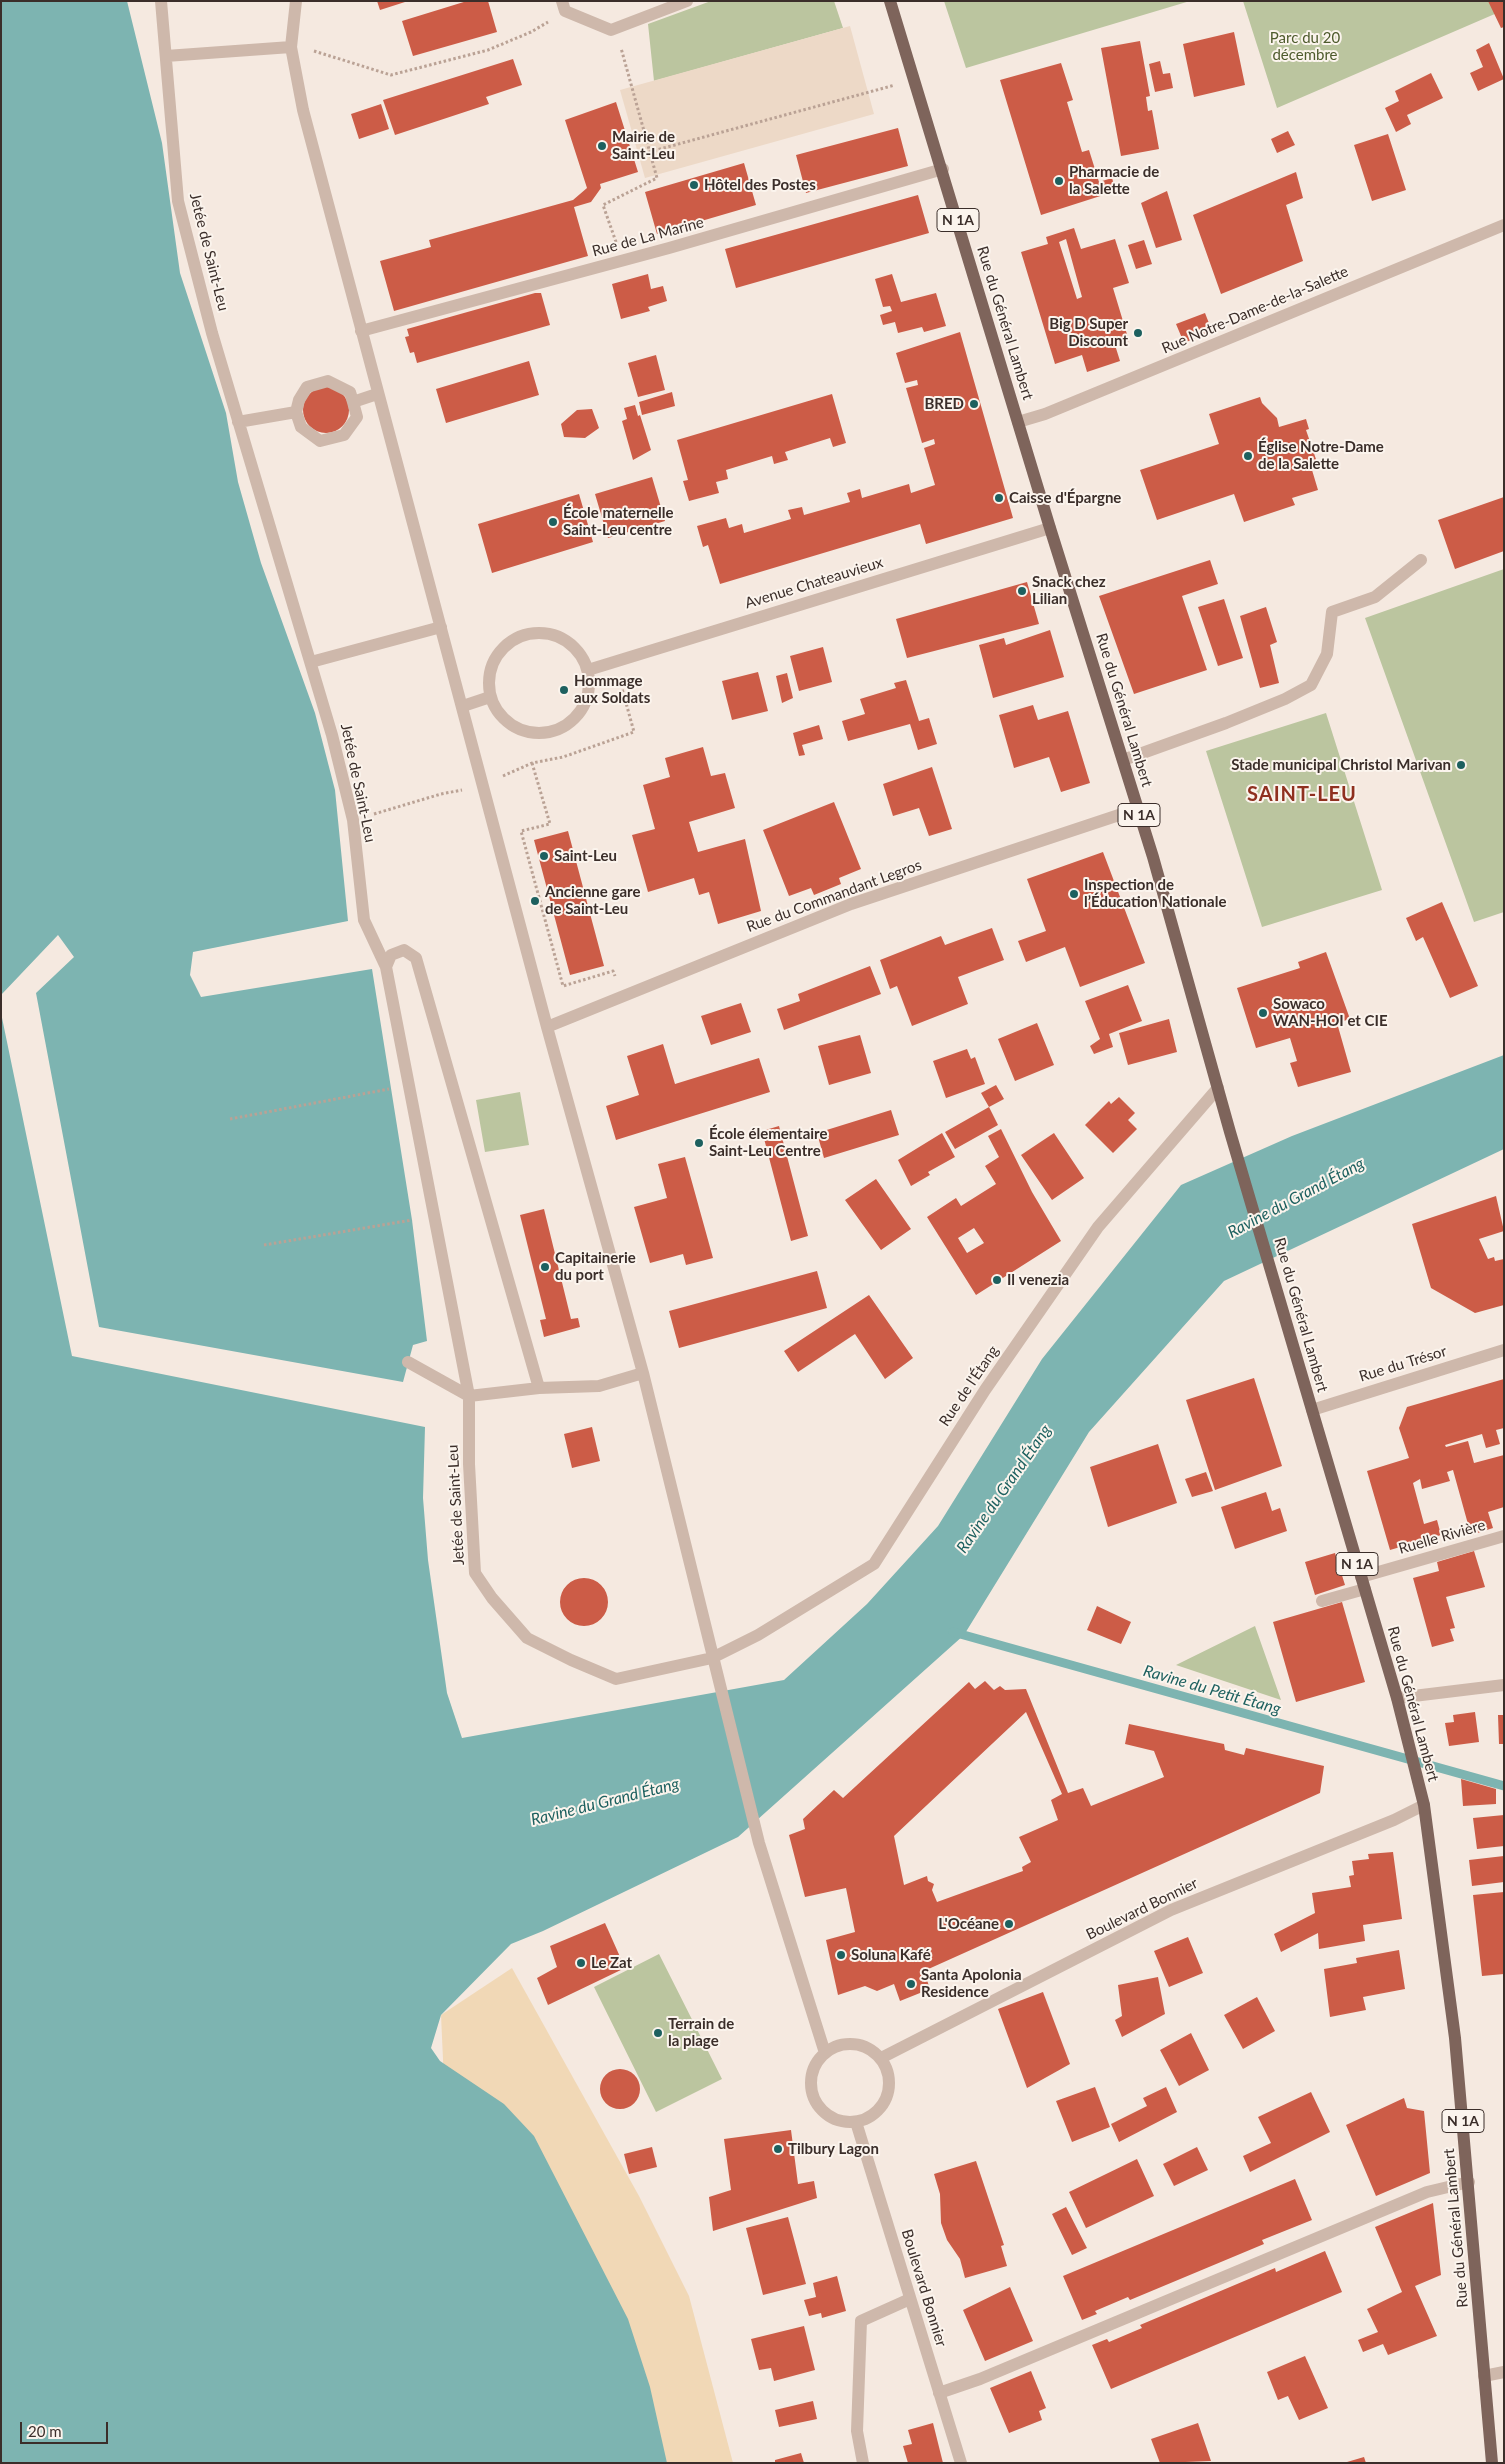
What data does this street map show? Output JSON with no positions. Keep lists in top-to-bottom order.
{
  "streets": {
    "main road": ["N 1A", "Rue du Général Lambert"],
    "street": [
      "Rue de La Marine",
      "Jetée de Saint-Leu",
      "Rue Notre-Dame-de-la-Salette",
      "Avenue Chateauvieux",
      "Rue du Commandant Legros",
      "Rue du Trésor",
      "Rue de l'Étang",
      "Ruelle Rivière",
      "Boulevard Bonnier"
    ]
  },
  "crossings": [
    ["Rue de La Marine", "Rue du Général Lambert"],
    ["Jetée de Saint-Leu", "Rue de l'Étang"],
    ["Rue Notre-Dame-de-la-Salette", "Rue du Général Lambert"],
    ["Rue du Général Lambert", "Avenue Chateauvieux"],
    ["Rue du Général Lambert", "Rue du Commandant Legros"],
    ["Rue du Général Lambert", "Rue du Trésor"],
    ["Rue du Général Lambert", "Rue de l'Étang"],
    ["Rue du Général Lambert", "Ruelle Rivière"],
    ["Rue du Général Lambert", "Boulevard Bonnier"]
  ],
  "districts": ["SAINT-LEU"],
  "water": ["Ravine du Grand Étang", "Ravine du Petit Étang"],
  "parks": ["Parc du 20 décembre"],
  "places": [
    "Mairie de Saint-Leu",
    "Pharmacie de la Salette",
    "Hôtel des Postes",
    "Big D Super Discount",
    "BRED",
    "Église Notre-Dame de la Salette",
    "Caisse d'Épargne",
    "École maternelle Saint-Leu centre",
    "Snack chez Lilian",
    "Hommage aux Soldats",
    "Stade municipal Christol Marivan",
    "Saint-Leu",
    "Inspection de l’Éducation Nationale",
    "Ancienne gare de Saint-Leu",
    "Sowaco WAN-HOI et CIE",
    "École élementaire Saint-Leu Centre",
    "Capitainerie du port",
    "Il venezia",
    "L'Océane",
    "Soluna Kafé",
    "Le Zat",
    "Santa Apolonia Residence",
    "Terrain de la plage",
    "Tilbury Lagon"
  ],
  "scale_bar": "20 m"
}
